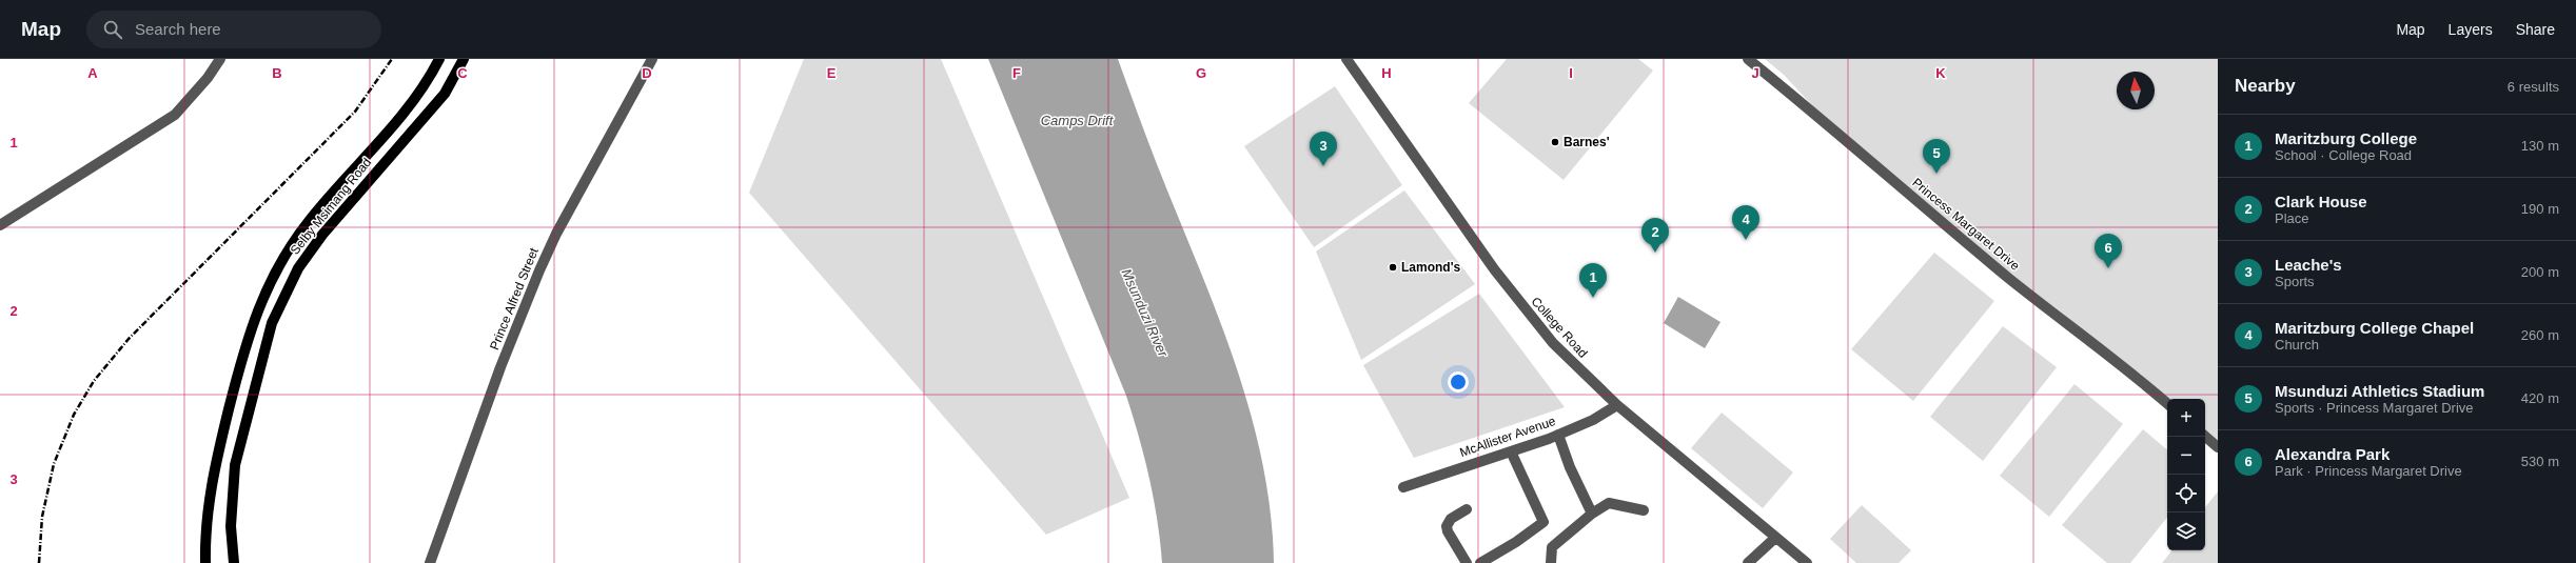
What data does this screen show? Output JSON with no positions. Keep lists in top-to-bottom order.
{
  "streets": {
    "main road": ["Selby Msimang Road"],
    "street": [
      "Princess Margaret Drive",
      "Prince Alfred Street",
      "College Road",
      "McAllister Avenue"
    ]
  },
  "crossings": [
    ["College Road", "McAllister Avenue"]
  ],
  "water": ["Camps Drift", "Msunduzi River"],
  "places": ["Barnes'", "Lamond's"],
  "north": "top",
  "page": {
    "header": "Map",
    "search": "Search here",
    "nav": ["Map", "Layers", "Share"],
    "heading": ["Nearby", "6 results"],
    "list": [
      {
        "mark": "1",
        "name": "Maritzburg College",
        "note": "School · College Road",
        "value": "130 m"
      },
      {
        "mark": "2",
        "name": "Clark House",
        "note": "Place",
        "value": "190 m"
      },
      {
        "mark": "3",
        "name": "Leache's",
        "note": "Sports",
        "value": "200 m"
      },
      {
        "mark": "4",
        "name": "Maritzburg College Chapel",
        "note": "Church",
        "value": "260 m"
      },
      {
        "mark": "5",
        "name": "Msunduzi Athletics Stadium",
        "note": "Sports · Princess Margaret Drive",
        "value": "420 m"
      },
      {
        "mark": "6",
        "name": "Alexandra Park",
        "note": "Park · Princess Margaret Drive",
        "value": "530 m"
      }
    ],
    "pins": [
      "3",
      "5",
      "4",
      "2",
      "6",
      "1"
    ],
    "map_buttons": ["+", "−"]
  },
  "grid": {
    "columns": [
      "A",
      "B",
      "C",
      "D",
      "E",
      "F",
      "G",
      "H",
      "I",
      "J",
      "K"
    ],
    "rows": ["1", "2", "3"]
  }
}
